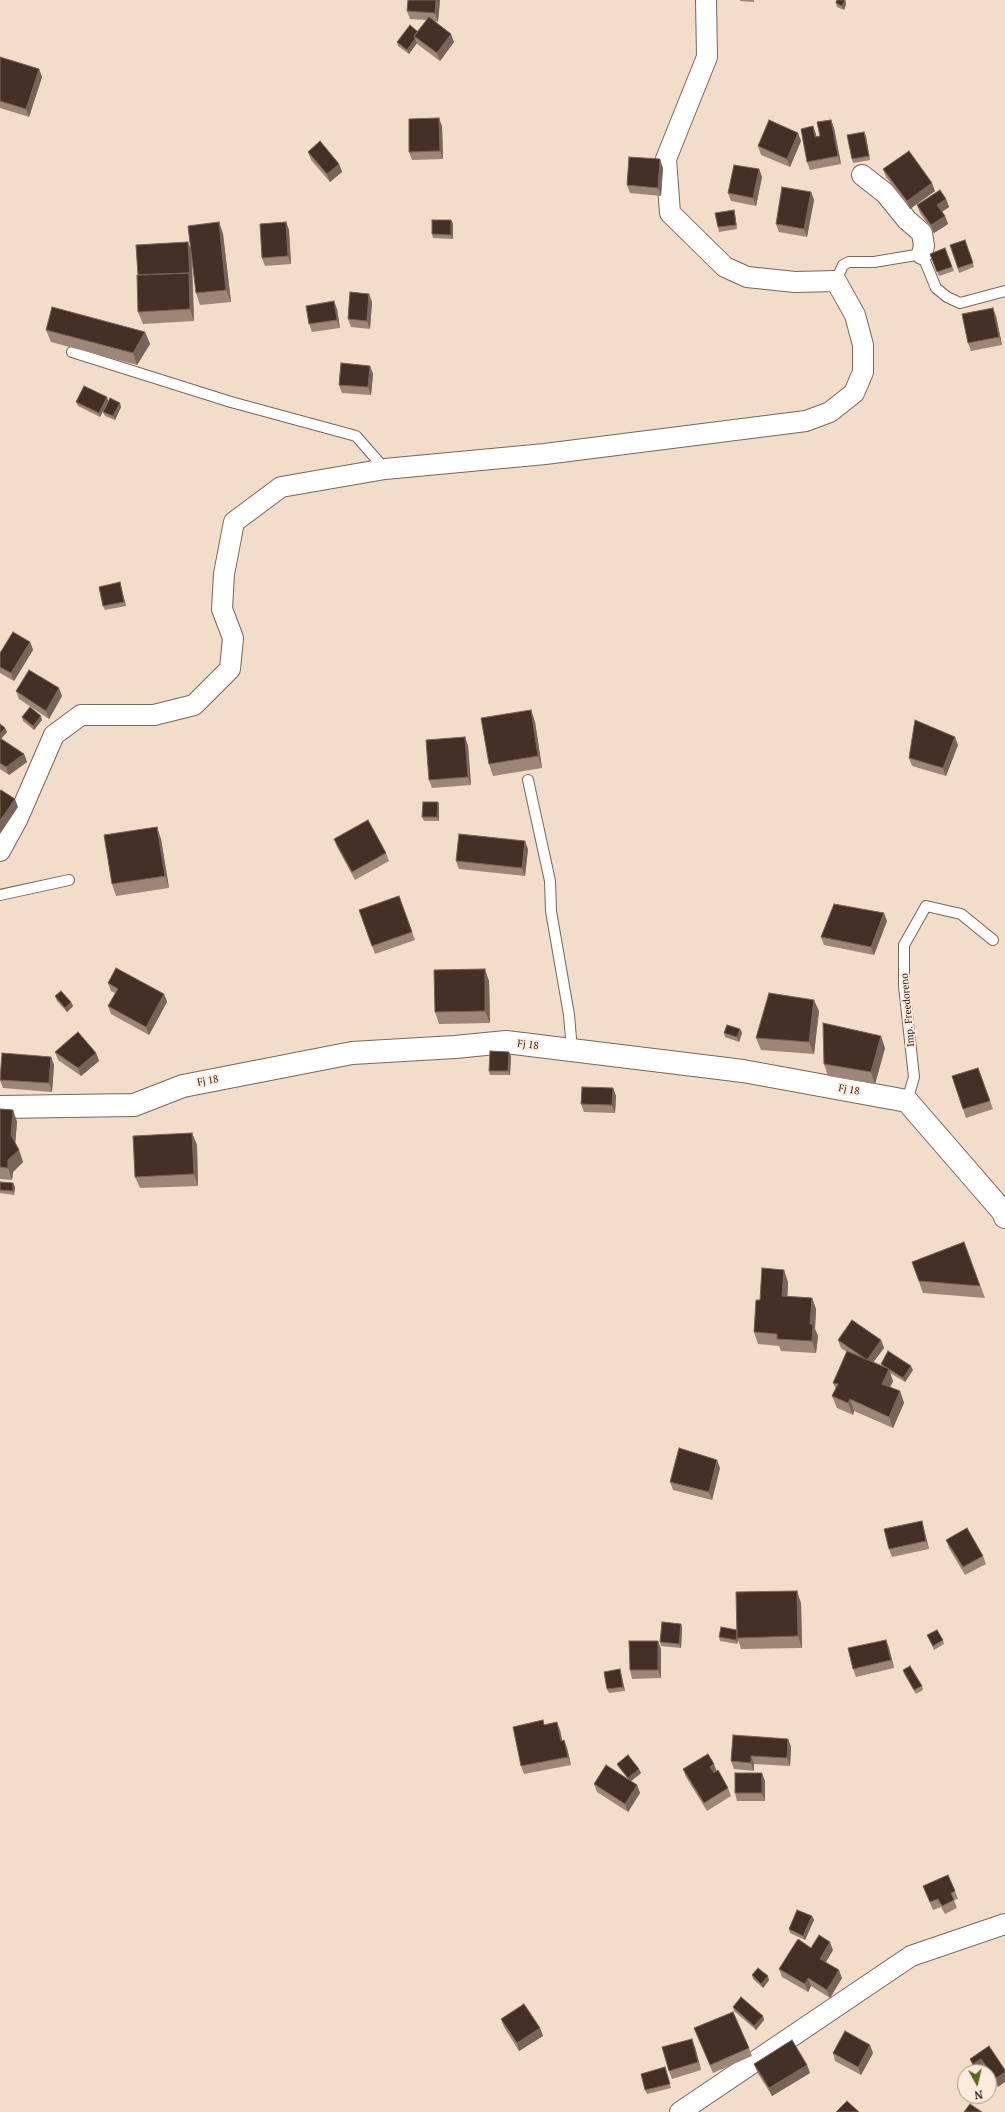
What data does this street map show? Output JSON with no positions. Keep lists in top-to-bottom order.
{
  "streets": {
    "street": ["Fj 18"],
    "lane": ["Imp. Freedoreno"]
  },
  "crossings": [
    ["Imp. Freedoreno", "Fj 18"]
  ],
  "north": "bottom"
}
